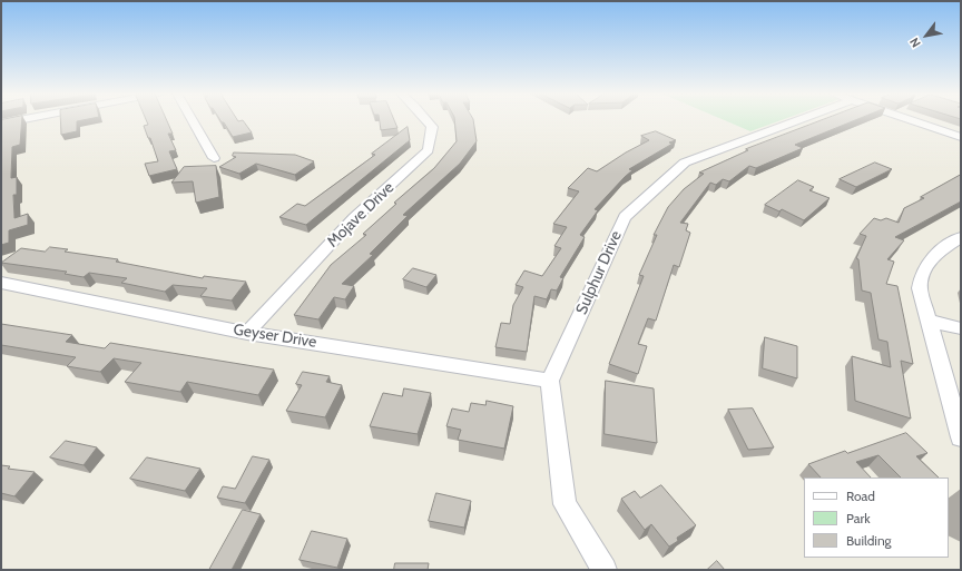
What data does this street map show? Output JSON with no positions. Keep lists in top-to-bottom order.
{
  "streets": {
    "street": ["Mojave Drive", "Sulphur Drive", "Geyser Drive"]
  },
  "crossings": [
    ["Mojave Drive", "Geyser Drive"],
    ["Sulphur Drive", "Geyser Drive"]
  ],
  "legend": ["Road", "Park", "Building"],
  "north": "bottom left"
}
